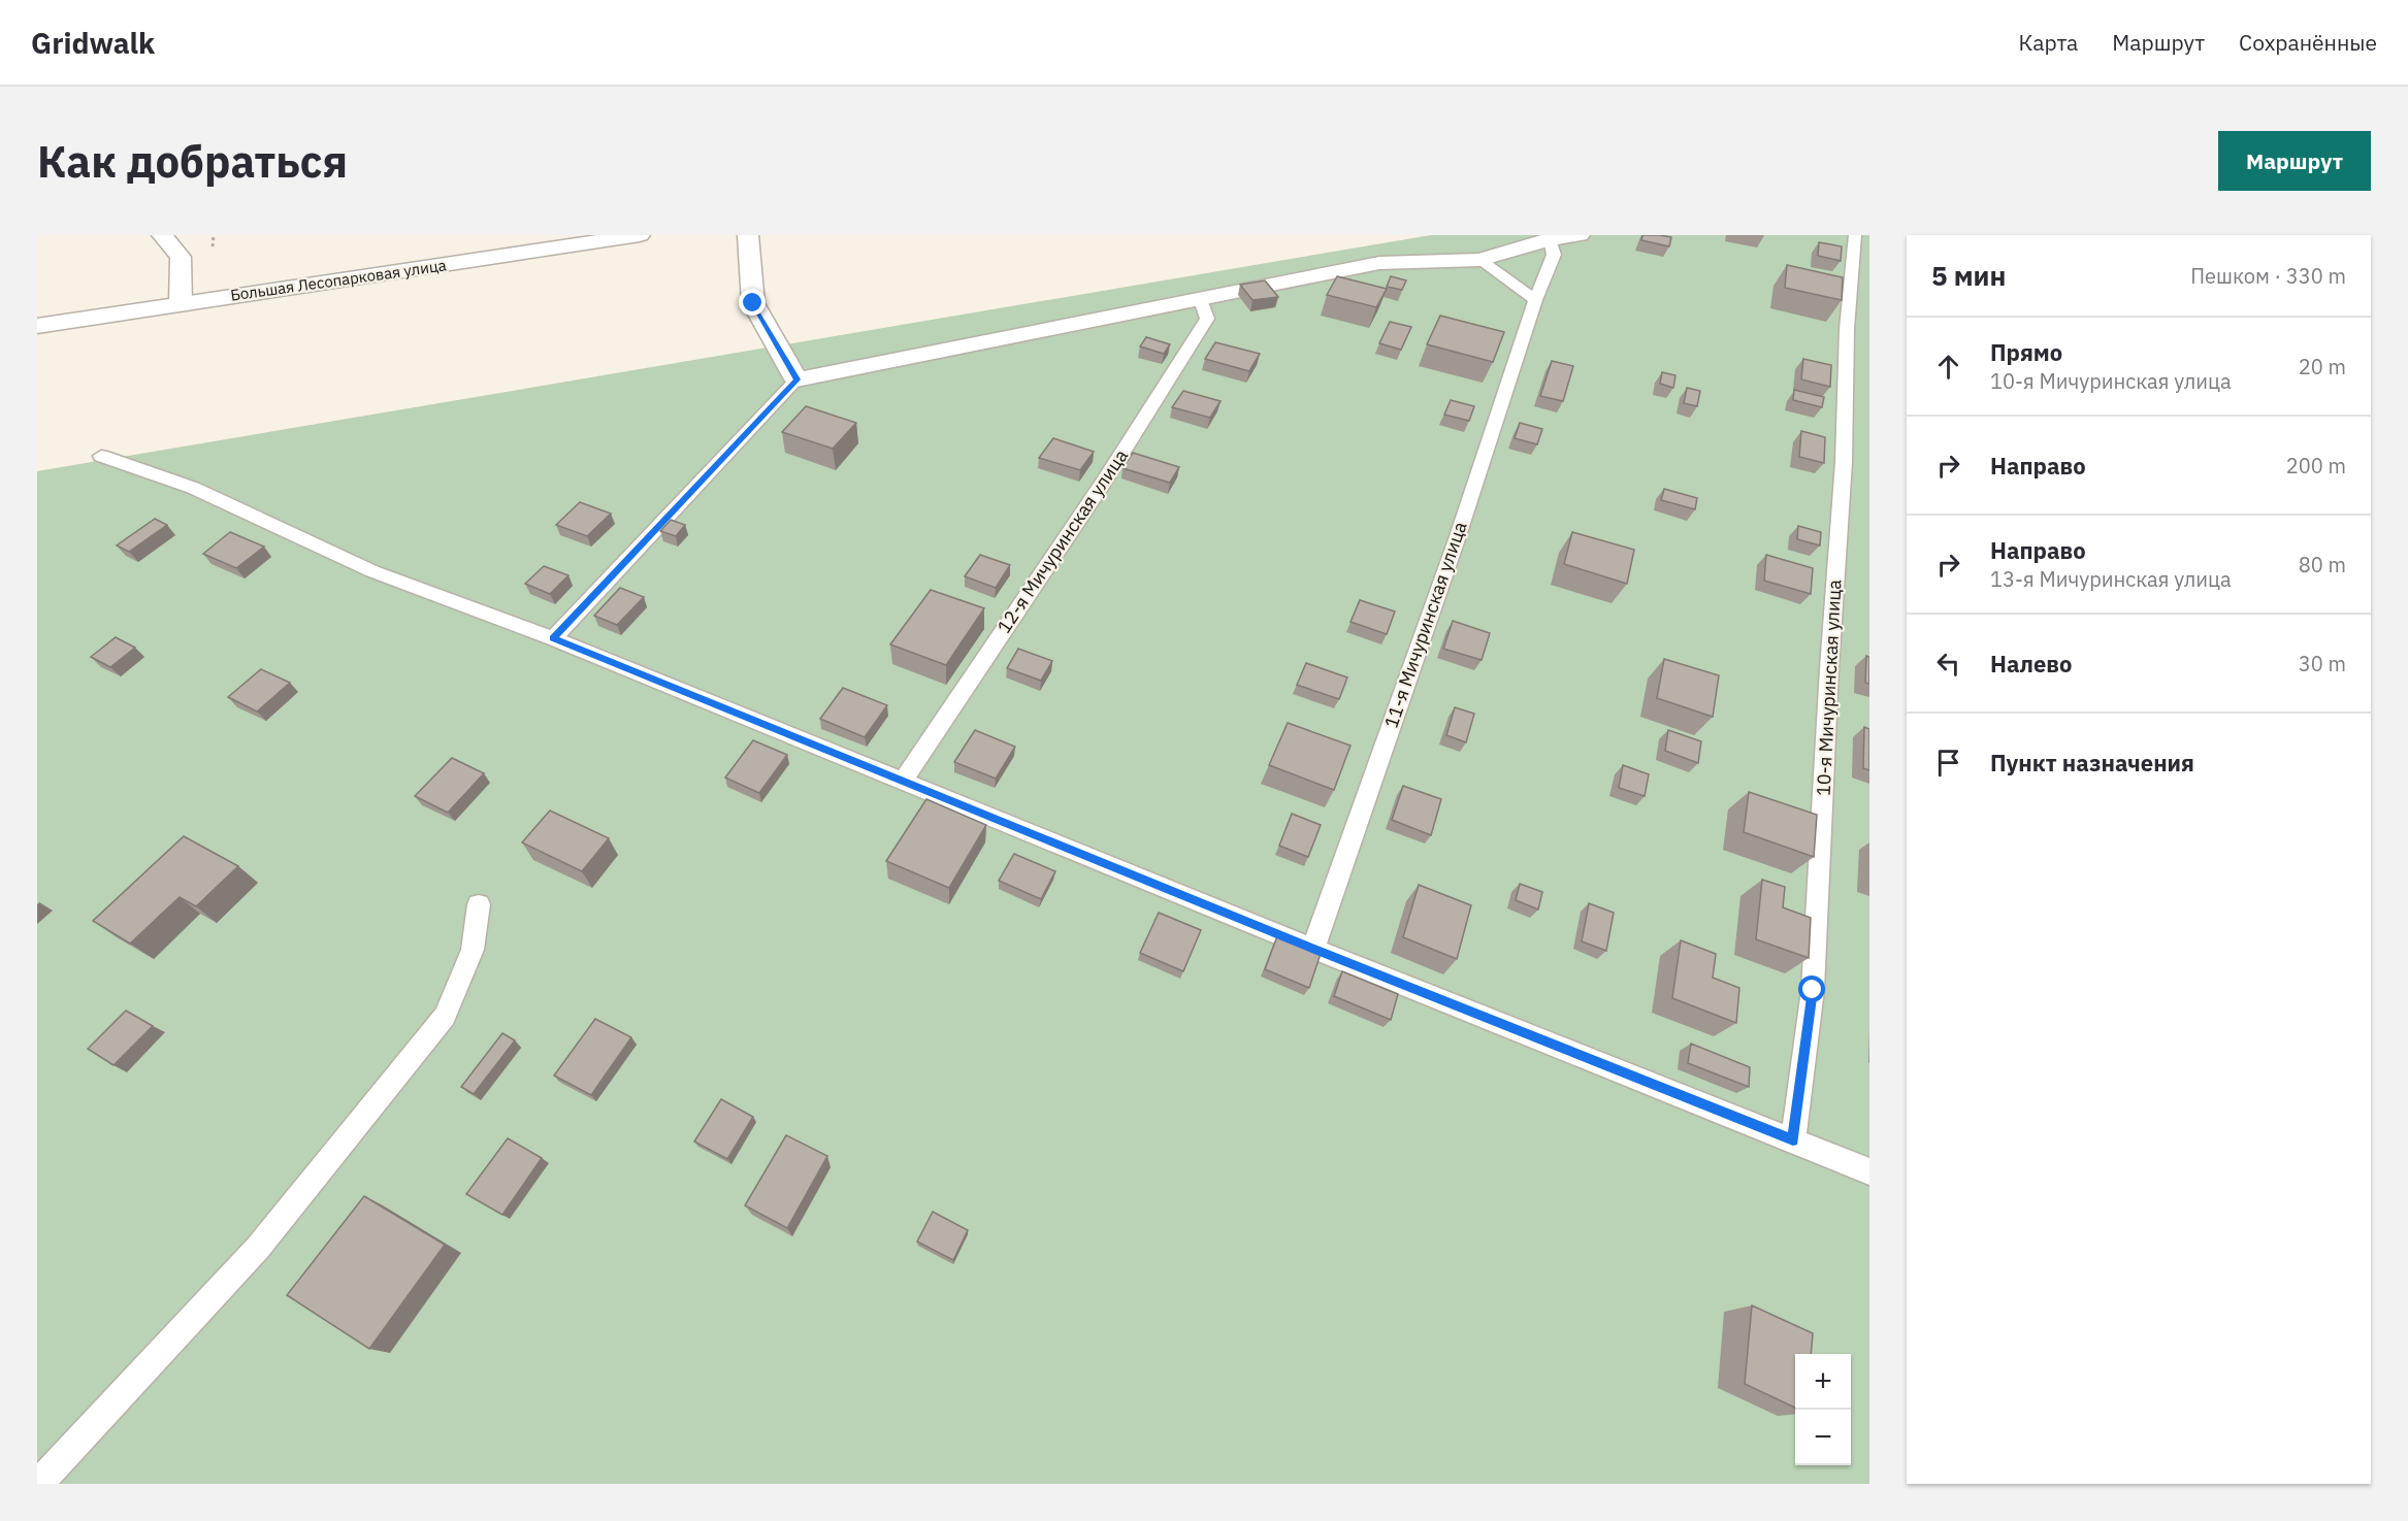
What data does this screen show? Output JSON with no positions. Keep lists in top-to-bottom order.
{
  "streets": {
    "street": ["Большая Лесопарковая улица"],
    "lane": ["12-я Мичуринская улица", "11-я Мичуринская улица", "10-я Мичуринская улица"]
  },
  "page": {
    "header": "Gridwalk",
    "nav": ["Карта", "Маршрут", "Сохранённые"],
    "buttons": "Маршрут",
    "title": "Как добраться",
    "heading": ["5 мин", "Пешком · 330 m"],
    "list": [
      ["Прямо", "10-я Мичуринская улица", "20 m"],
      ["Направо", "200 m"],
      ["Направо", "13-я Мичуринская улица", "80 m"],
      ["Налево", "30 m"],
      "Пункт назначения"
    ],
    "map_buttons": ["+", "−"]
  }
}
